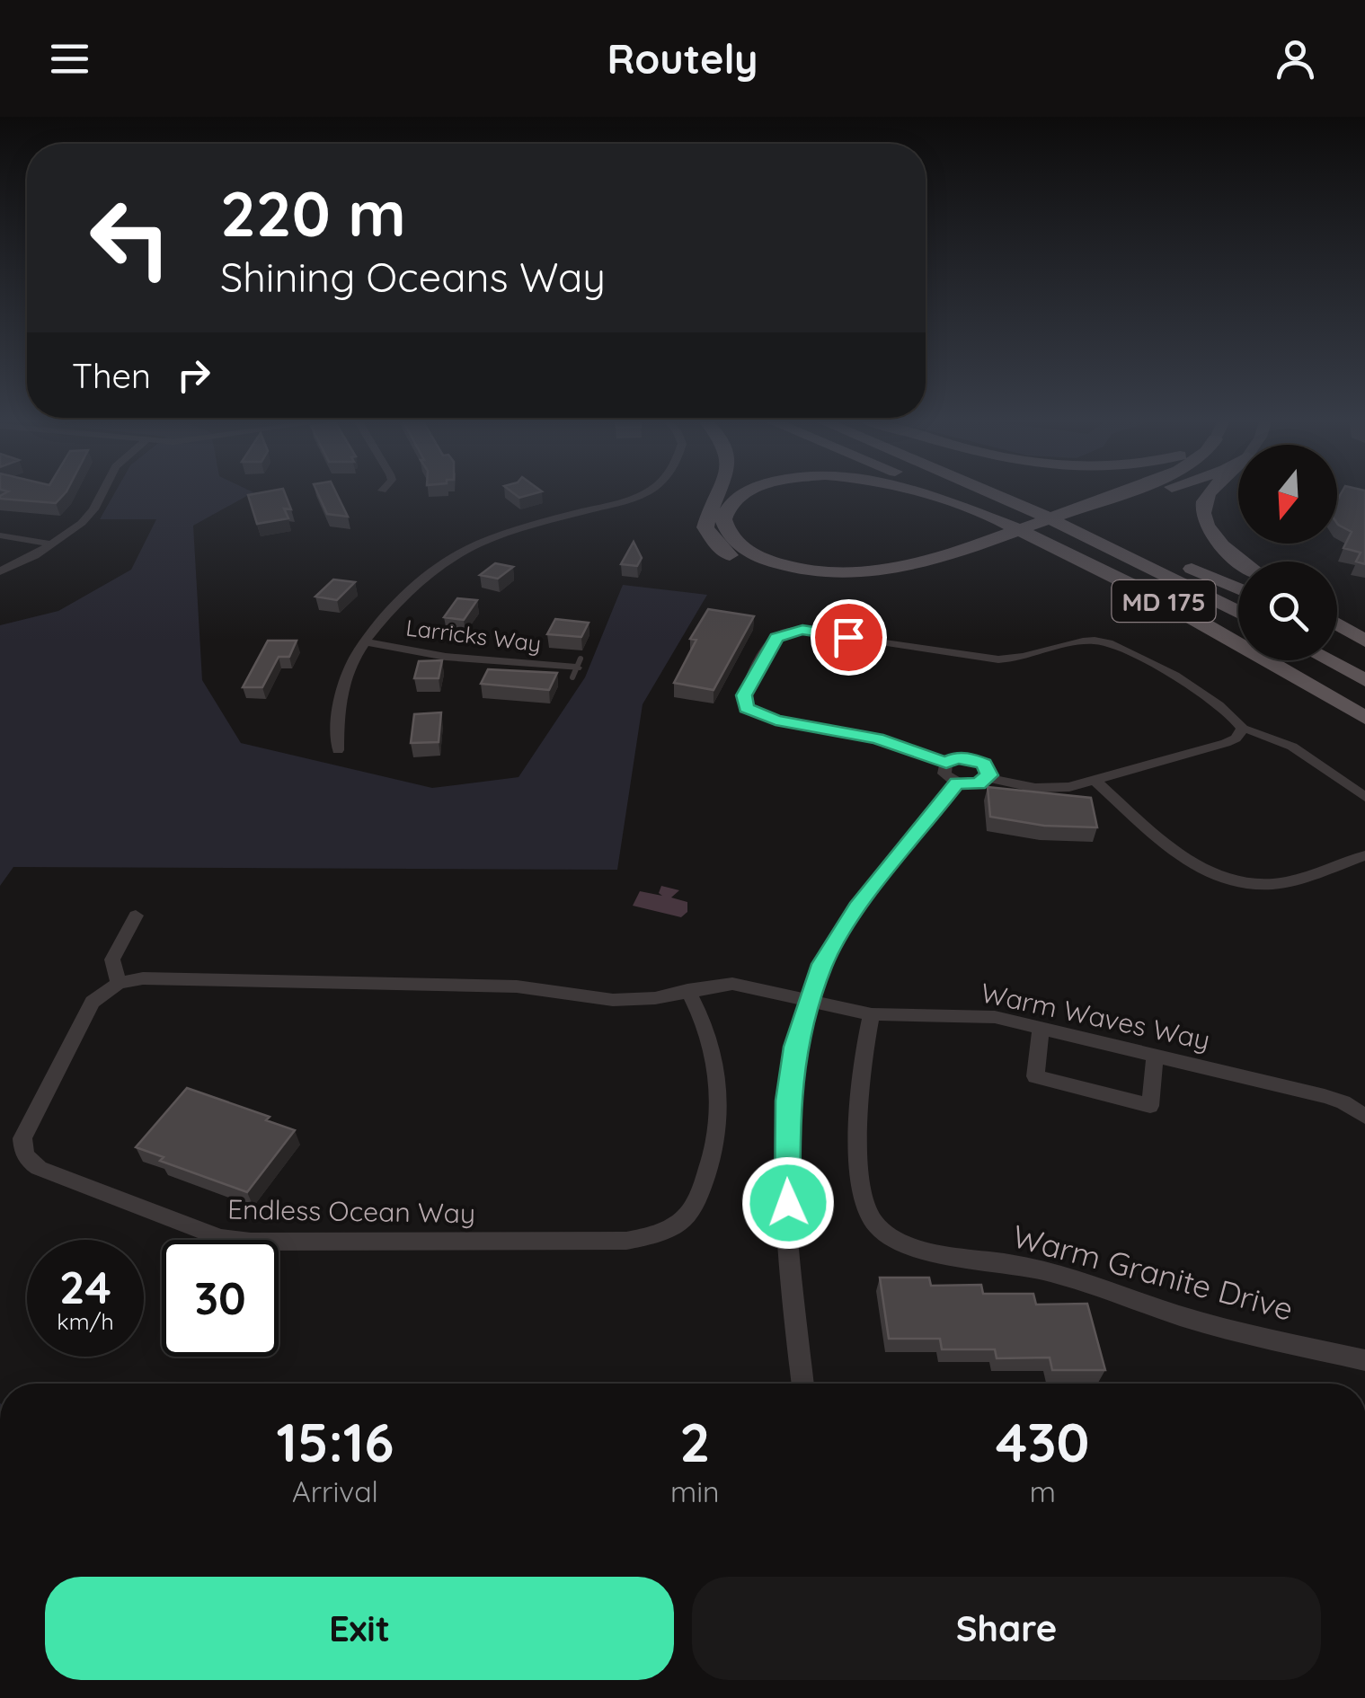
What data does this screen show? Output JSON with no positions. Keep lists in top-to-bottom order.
{
  "streets": {
    "main road": ["MD 175"],
    "street": [
      "Larricks Way",
      "Warm Waves Way",
      "Endless Ocean Way",
      "Warm Granite Drive"
    ]
  },
  "crossings": [
    ["Warm Waves Way", "Warm Granite Drive"]
  ],
  "north": "bottom",
  "page": {
    "header": "Routely",
    "turn": ["220 m", "Shining Oceans Way"],
    "then": "Then",
    "speed": "24 km/h",
    "limit": "30",
    "eta": [
      "15:16",
      "Arrival",
      "2",
      "min",
      "430",
      "m"
    ],
    "buttons": ["Exit", "Share"]
  }
}
